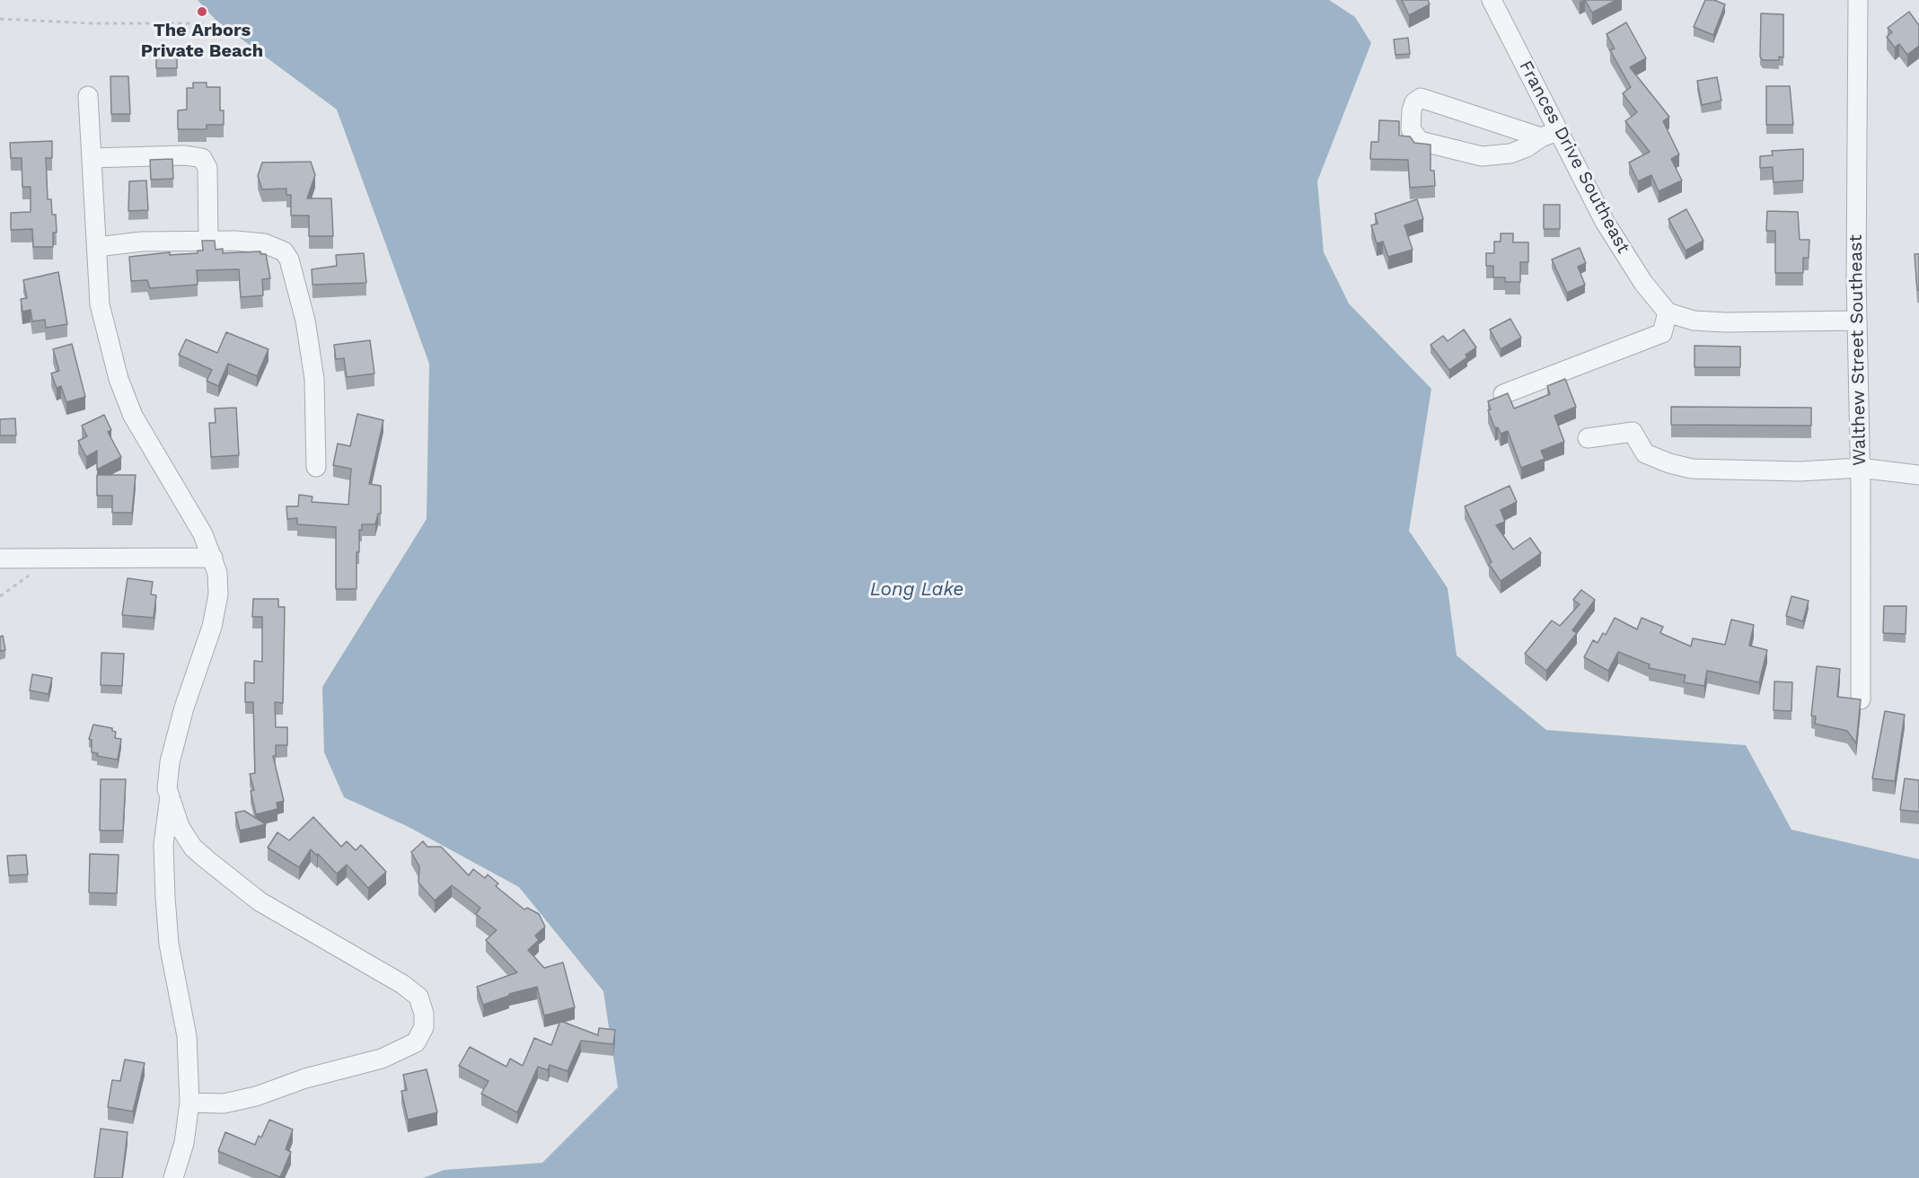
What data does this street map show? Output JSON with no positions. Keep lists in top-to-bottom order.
{
  "streets": {
    "street": ["Frances Drive Southeast", "Walthew Street Southeast"]
  },
  "water": ["Long Lake"],
  "places": ["The Arbors Private Beach"]
}
